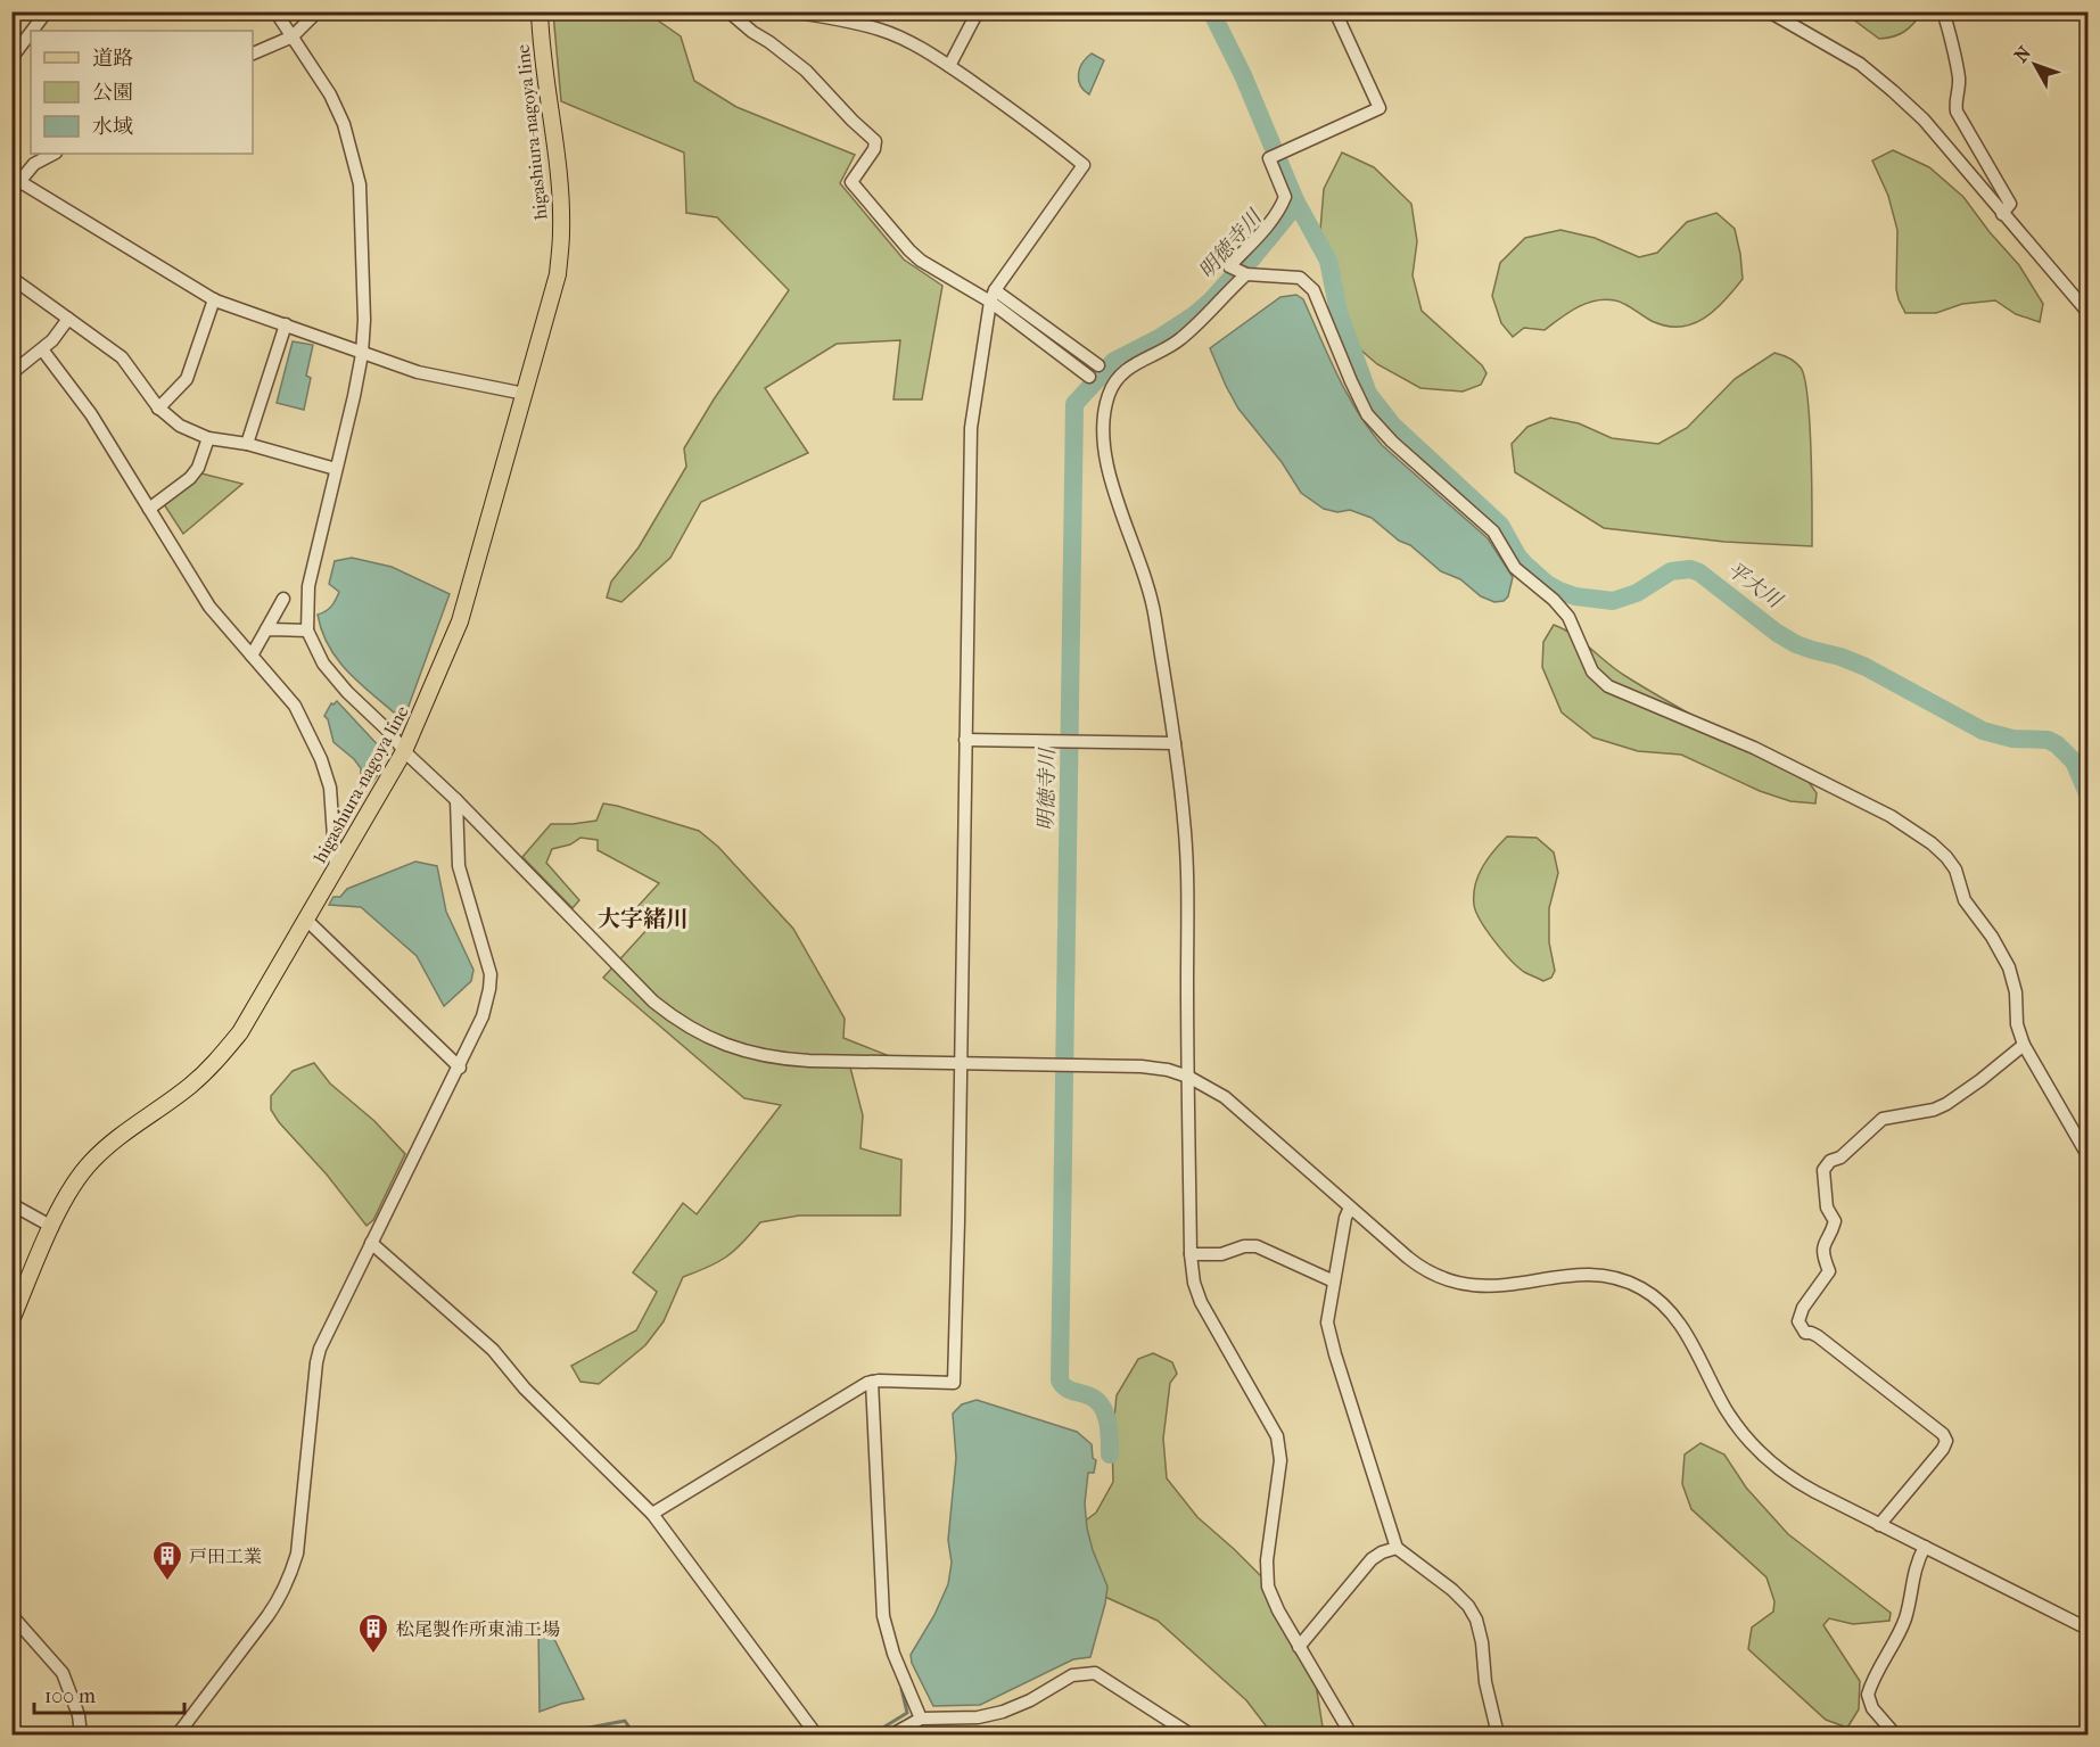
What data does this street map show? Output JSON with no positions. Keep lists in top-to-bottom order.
{
  "streets": {
    "main road": ["higashiura-nagoya line"]
  },
  "districts": ["大字緒川"],
  "water": ["明徳寺川", "平大川"],
  "places": {
    "building": ["戸田工業", "松尾製作所東浦工場"]
  },
  "legend": ["道路", "公園", "水域"],
  "scale_bar": "100 m",
  "north": "top left"
}
